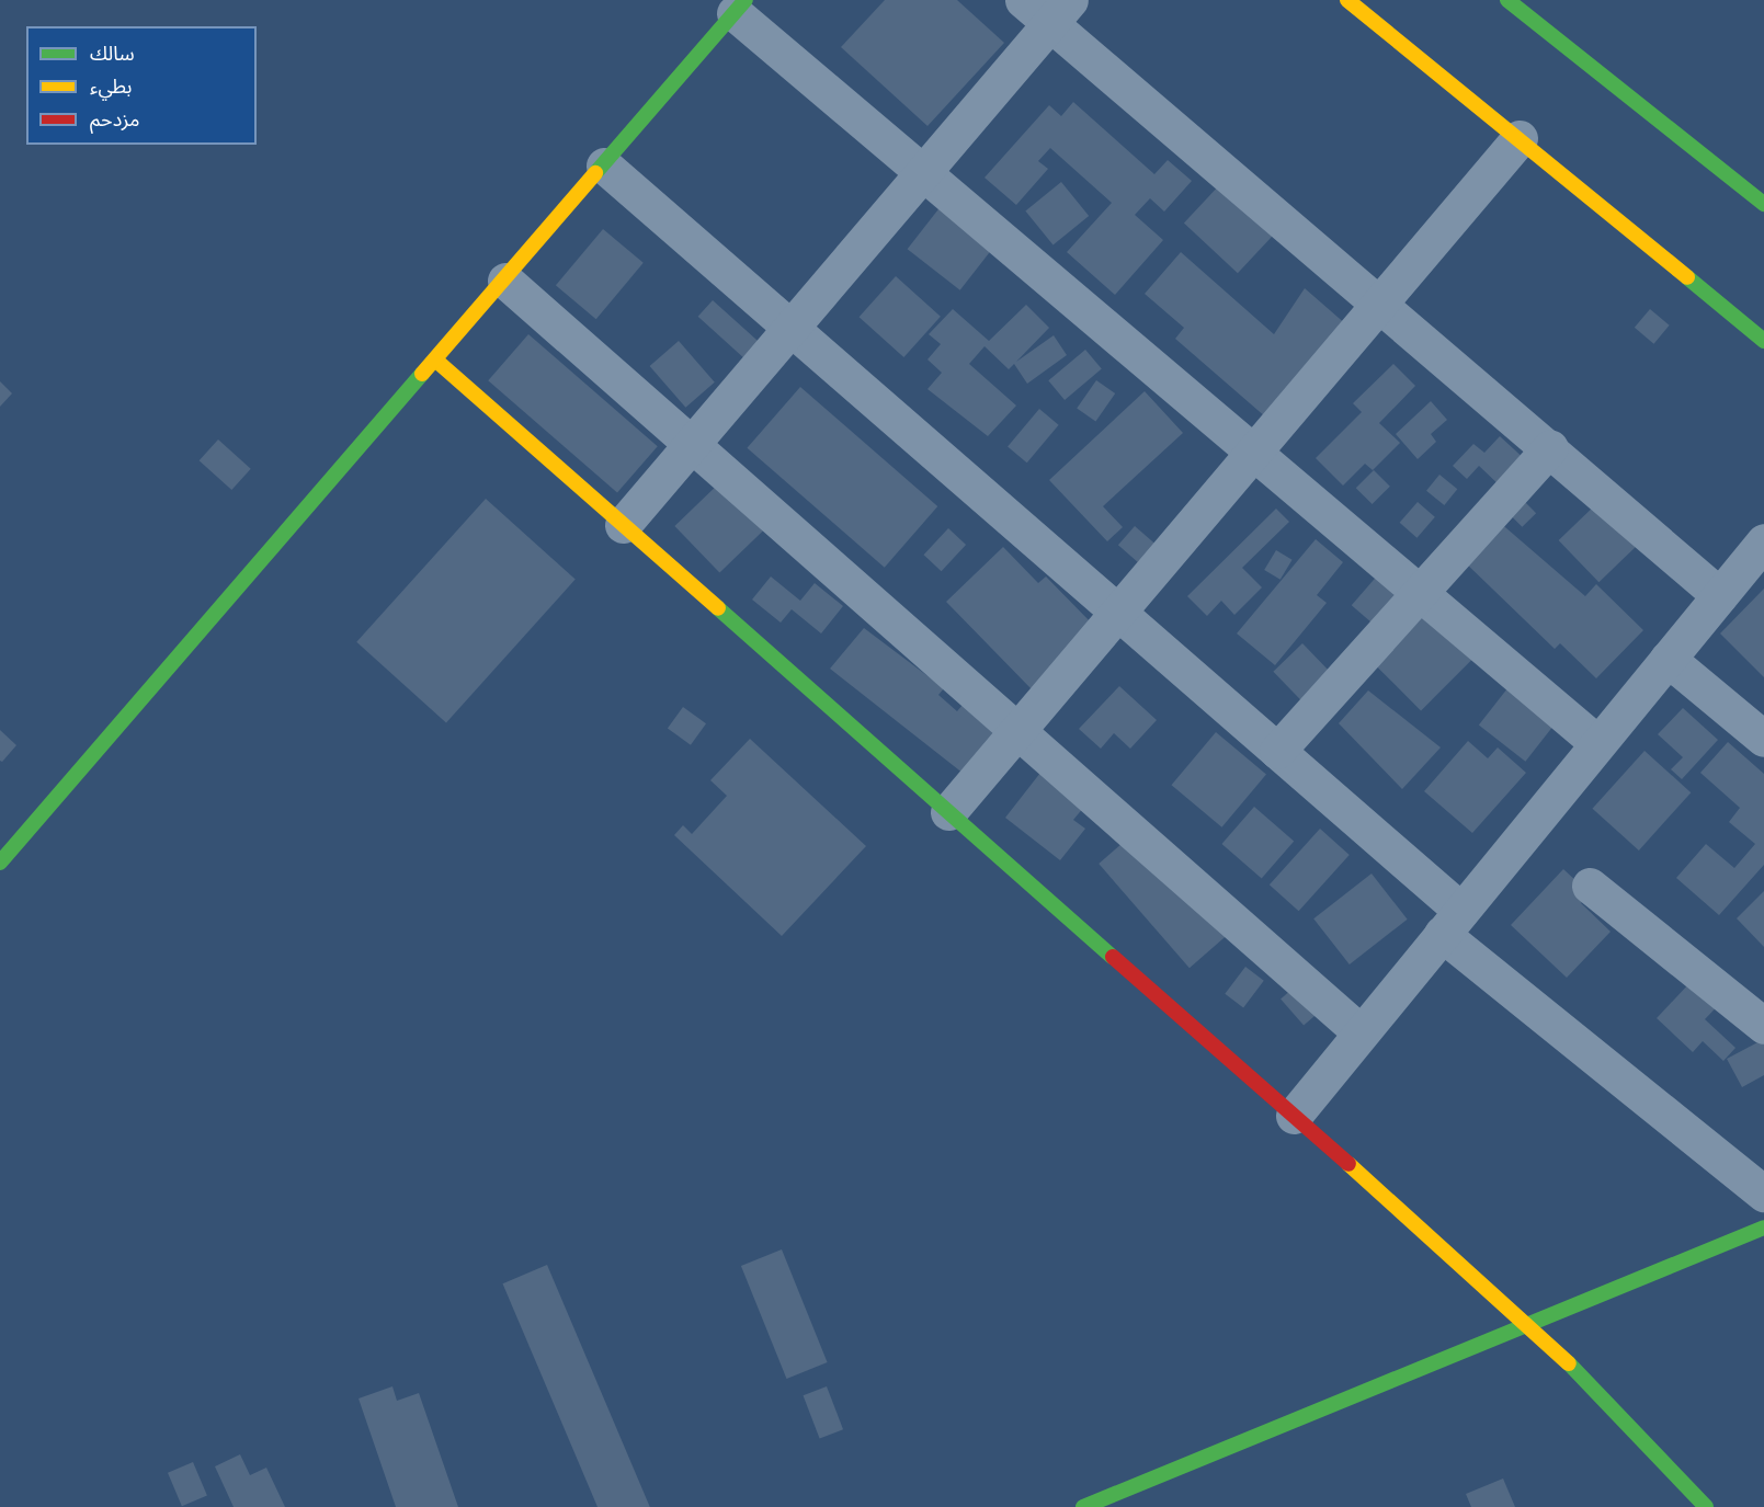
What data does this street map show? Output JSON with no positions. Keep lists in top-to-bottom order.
{
  "legend": ["سالك", "بطيء", "مزدحم"]
}
